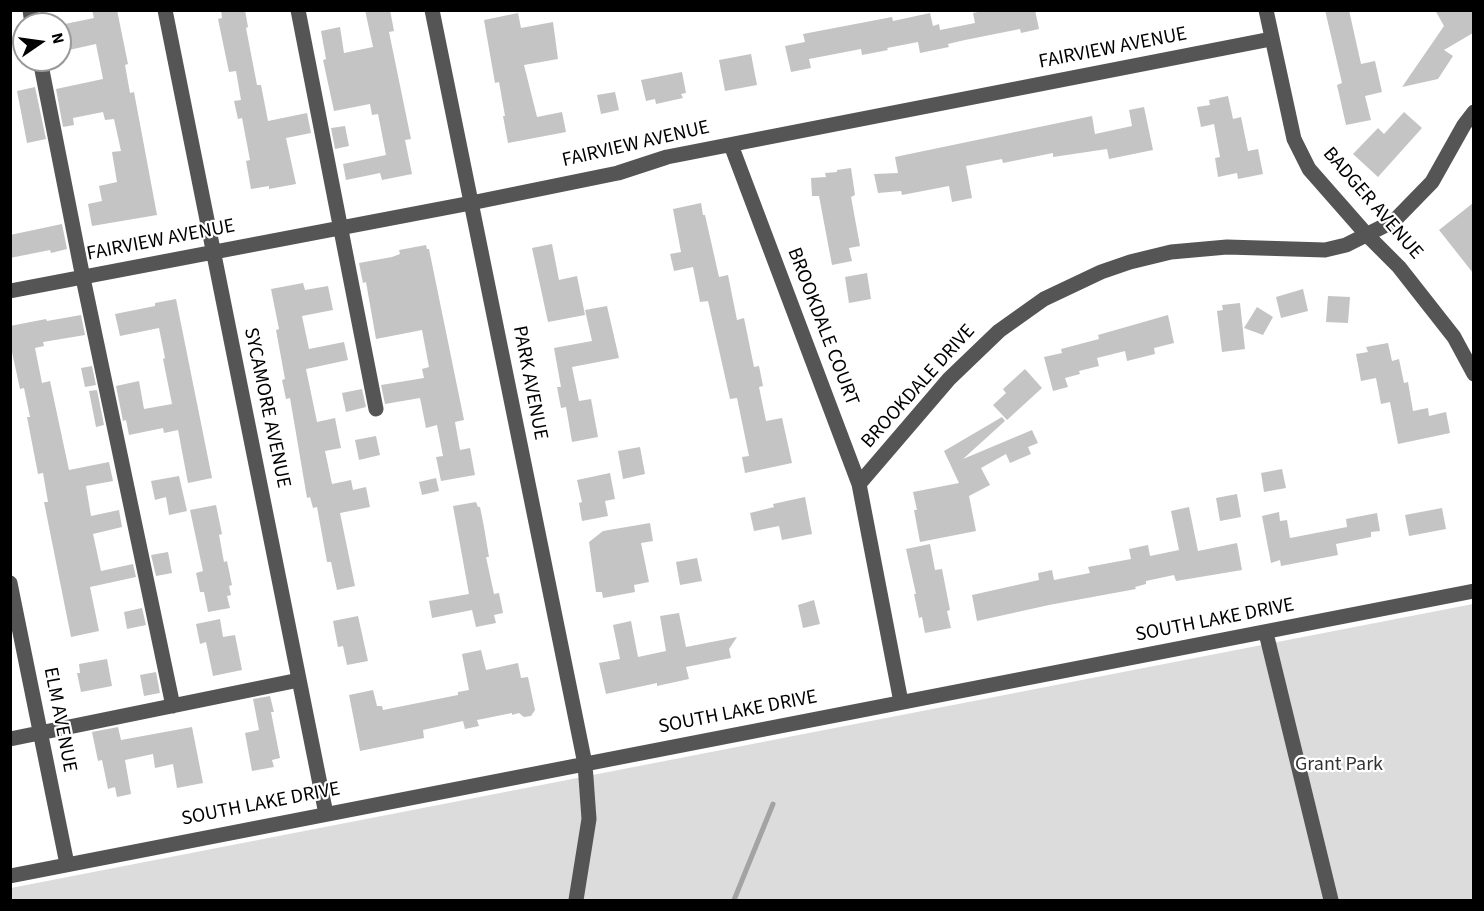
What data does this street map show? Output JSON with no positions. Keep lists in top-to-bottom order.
{
  "streets": {
    "street": [
      "FAIRVIEW AVENUE",
      "BADGER AVENUE",
      "BROOKDALE COURT",
      "PARK AVENUE",
      "BROOKDALE DRIVE",
      "SYCAMORE AVENUE",
      "SOUTH LAKE DRIVE",
      "ELM AVENUE"
    ]
  },
  "crossings": [
    ["FAIRVIEW AVENUE", "BADGER AVENUE"],
    ["FAIRVIEW AVENUE", "BROOKDALE COURT"],
    ["FAIRVIEW AVENUE", "PARK AVENUE"],
    ["FAIRVIEW AVENUE", "SYCAMORE AVENUE"],
    ["BADGER AVENUE", "BROOKDALE DRIVE"],
    ["BROOKDALE COURT", "BROOKDALE DRIVE"],
    ["BROOKDALE COURT", "SOUTH LAKE DRIVE"],
    ["PARK AVENUE", "SOUTH LAKE DRIVE"],
    ["SYCAMORE AVENUE", "SOUTH LAKE DRIVE"],
    ["SOUTH LAKE DRIVE", "ELM AVENUE"]
  ],
  "parks": ["Grant Park"],
  "north": "right"
}
